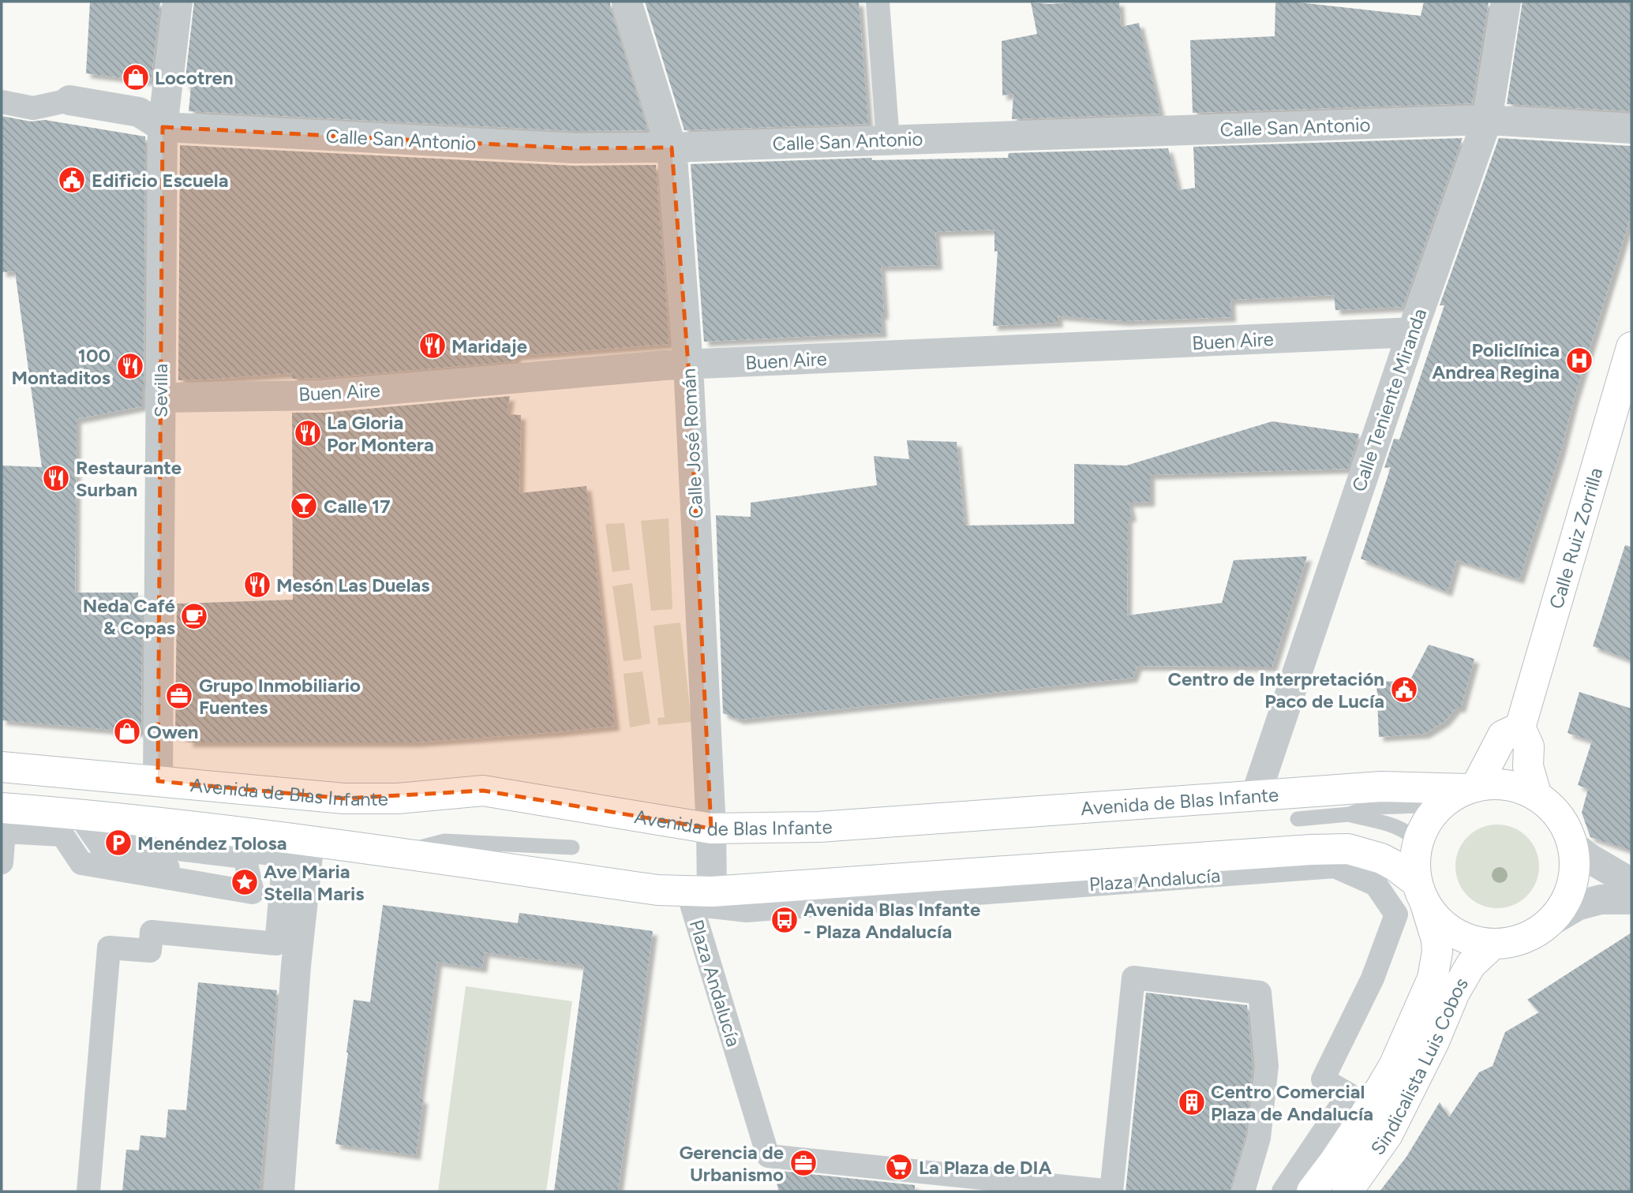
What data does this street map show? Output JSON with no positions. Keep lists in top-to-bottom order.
{
  "streets": {
    "main road": ["Calle Ruiz Zorrilla", "Avenida de Blas Infante", "Sindicalista Luis Cobos"],
    "street": [
      "Calle San Antonio",
      "Buen Aire",
      "Sevilla",
      "Calle Teniente Miranda",
      "Calle José Román",
      "Plaza Andalucía"
    ]
  },
  "crossings": [
    ["Calle San Antonio", "Sevilla"],
    ["Calle San Antonio", "Calle Teniente Miranda"],
    ["Calle San Antonio", "Calle José Román"],
    ["Buen Aire", "Sevilla"],
    ["Buen Aire", "Calle Teniente Miranda"],
    ["Buen Aire", "Calle José Román"],
    ["Sevilla", "Avenida de Blas Infante"],
    ["Calle Teniente Miranda", "Avenida de Blas Infante"],
    ["Calle José Román", "Avenida de Blas Infante"],
    ["Avenida de Blas Infante", "Sindicalista Luis Cobos"]
  ],
  "places": {
    "shop": ["Locotren", "Owen"],
    "public building": ["Edificio Escuela", "Centro de Interpretación Paco de Lucía"],
    "restaurant": [
      "Maridaje",
      "100 Montaditos",
      "La Gloria Por Montera",
      "Restaurante Surban",
      "Mesón Las Duelas"
    ],
    "hospital": ["Policlínica Andrea Regina"],
    "bar": ["Calle 17"],
    "cafe": ["Neda Café & Copas"],
    "office": ["Grupo Inmobiliario Fuentes", "Gerencia de Urbanismo"],
    "parking": ["Menéndez Tolosa"],
    "place": ["Ave Maria Stella Maris"],
    "bus stop": ["Avenida Blas Infante - Plaza Andalucía"],
    "building": ["Centro Comercial Plaza de Andalucía"],
    "supermarket": ["La Plaza de DIA"]
  }
}
